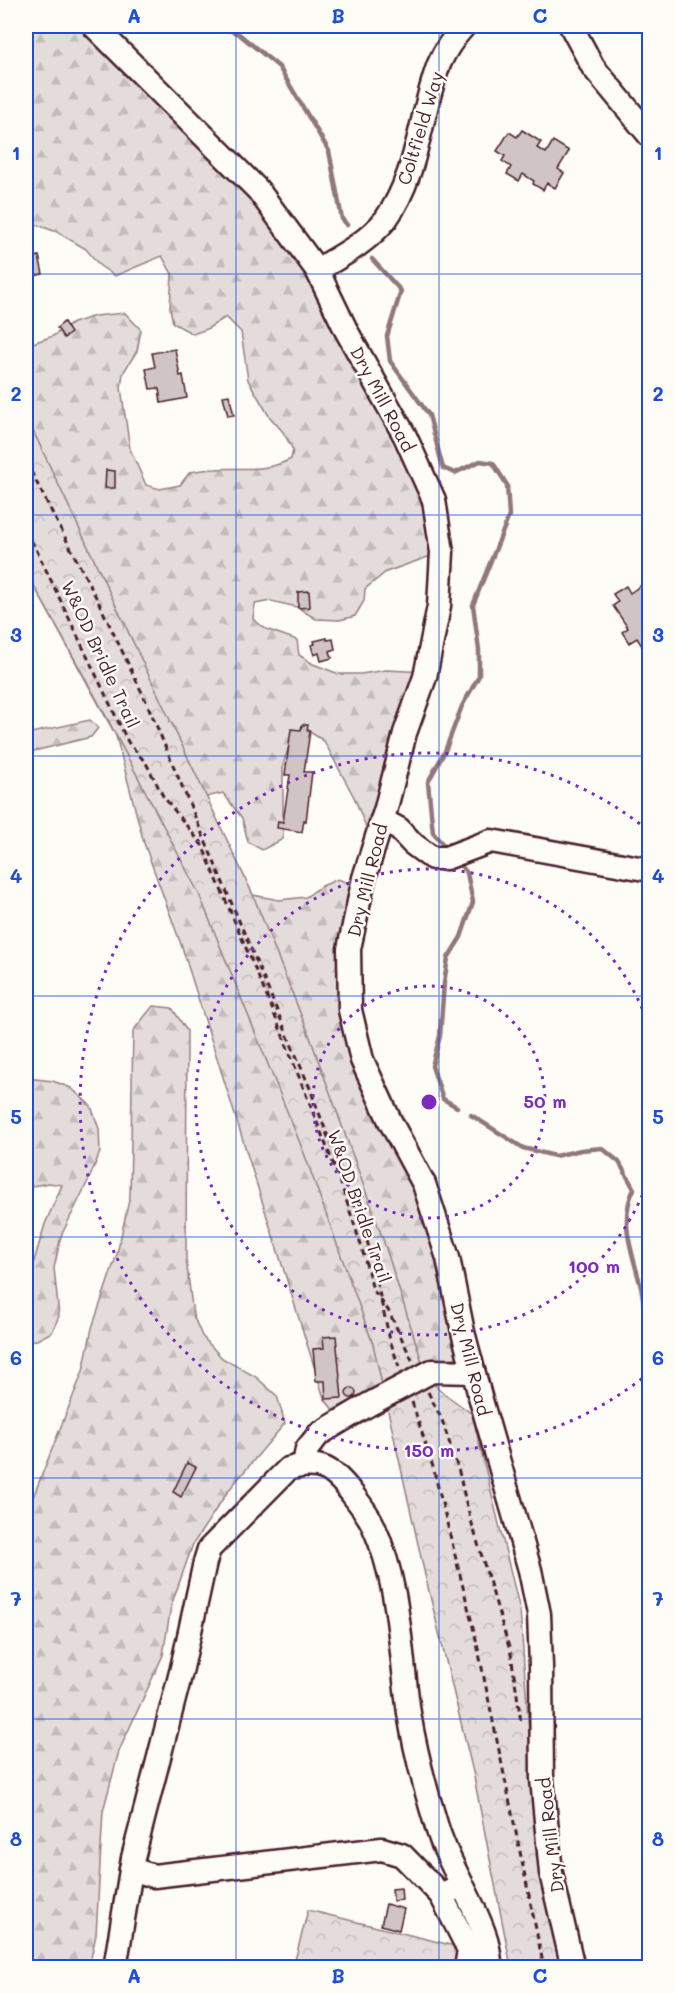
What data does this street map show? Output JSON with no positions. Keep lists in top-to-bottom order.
{
  "streets": {
    "street": ["Coltfield Way", "Dry Mill Road"],
    "path": ["W&OD Bridle Trail"]
  },
  "crossings": [
    ["Coltfield Way", "Dry Mill Road"]
  ],
  "grid": {
    "columns": ["A", "B", "C"],
    "rows": [
      "1",
      "2",
      "3",
      "4",
      "5",
      "6",
      "7",
      "8"
    ]
  },
  "rings": ["50 m", "100 m", "150 m"]
}
